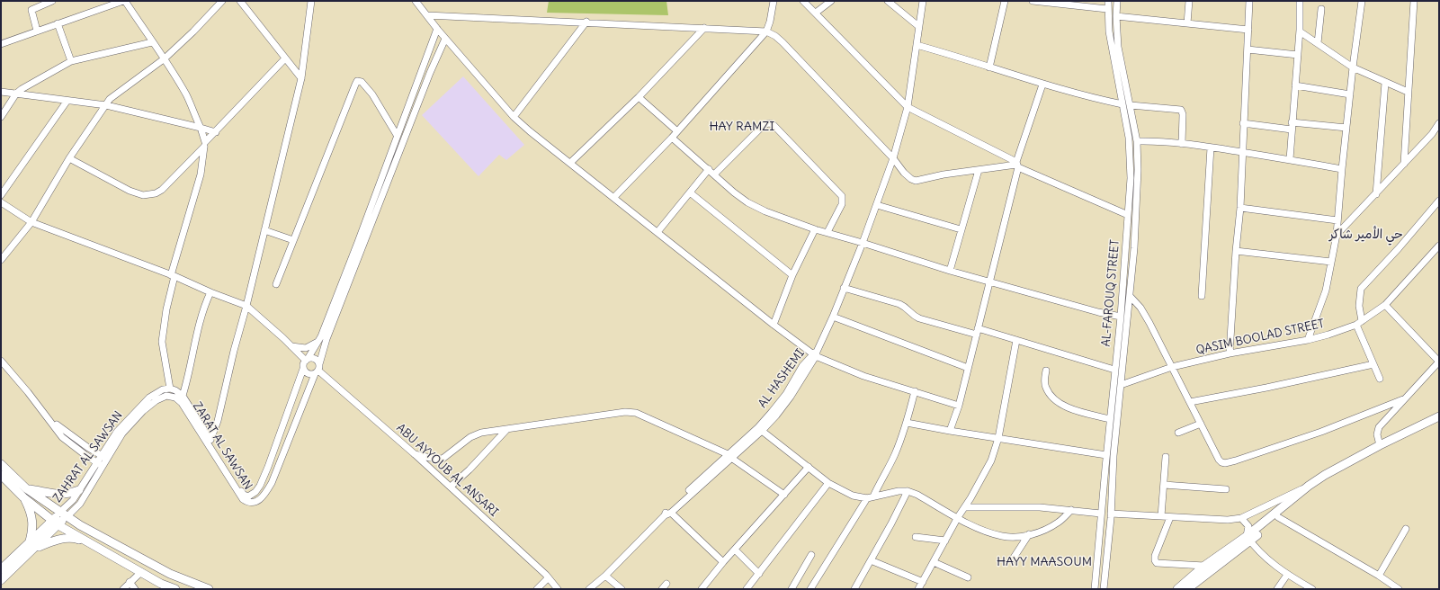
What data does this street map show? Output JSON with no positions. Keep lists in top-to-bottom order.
{
  "streets": {
    "street": [
      "AL-FAROUQ STREET",
      "QASIM BOOLAD STREET",
      "AL HASHEMI",
      "ZARAT AL SAWSAN",
      "ZAHRAT AL SAWSAN",
      "ABU AYYOUB AL ANSARI"
    ]
  },
  "crossings": [
    ["AL-FAROUQ STREET", "QASIM BOOLAD STREET"],
    ["ZARAT AL SAWSAN", "ZAHRAT AL SAWSAN"],
    ["ZARAT AL SAWSAN", "ABU AYYOUB AL ANSARI"]
  ],
  "districts": ["HAY RAMZI", "حي الأمير شاكر", "HAYY MAASOUM"]
}
